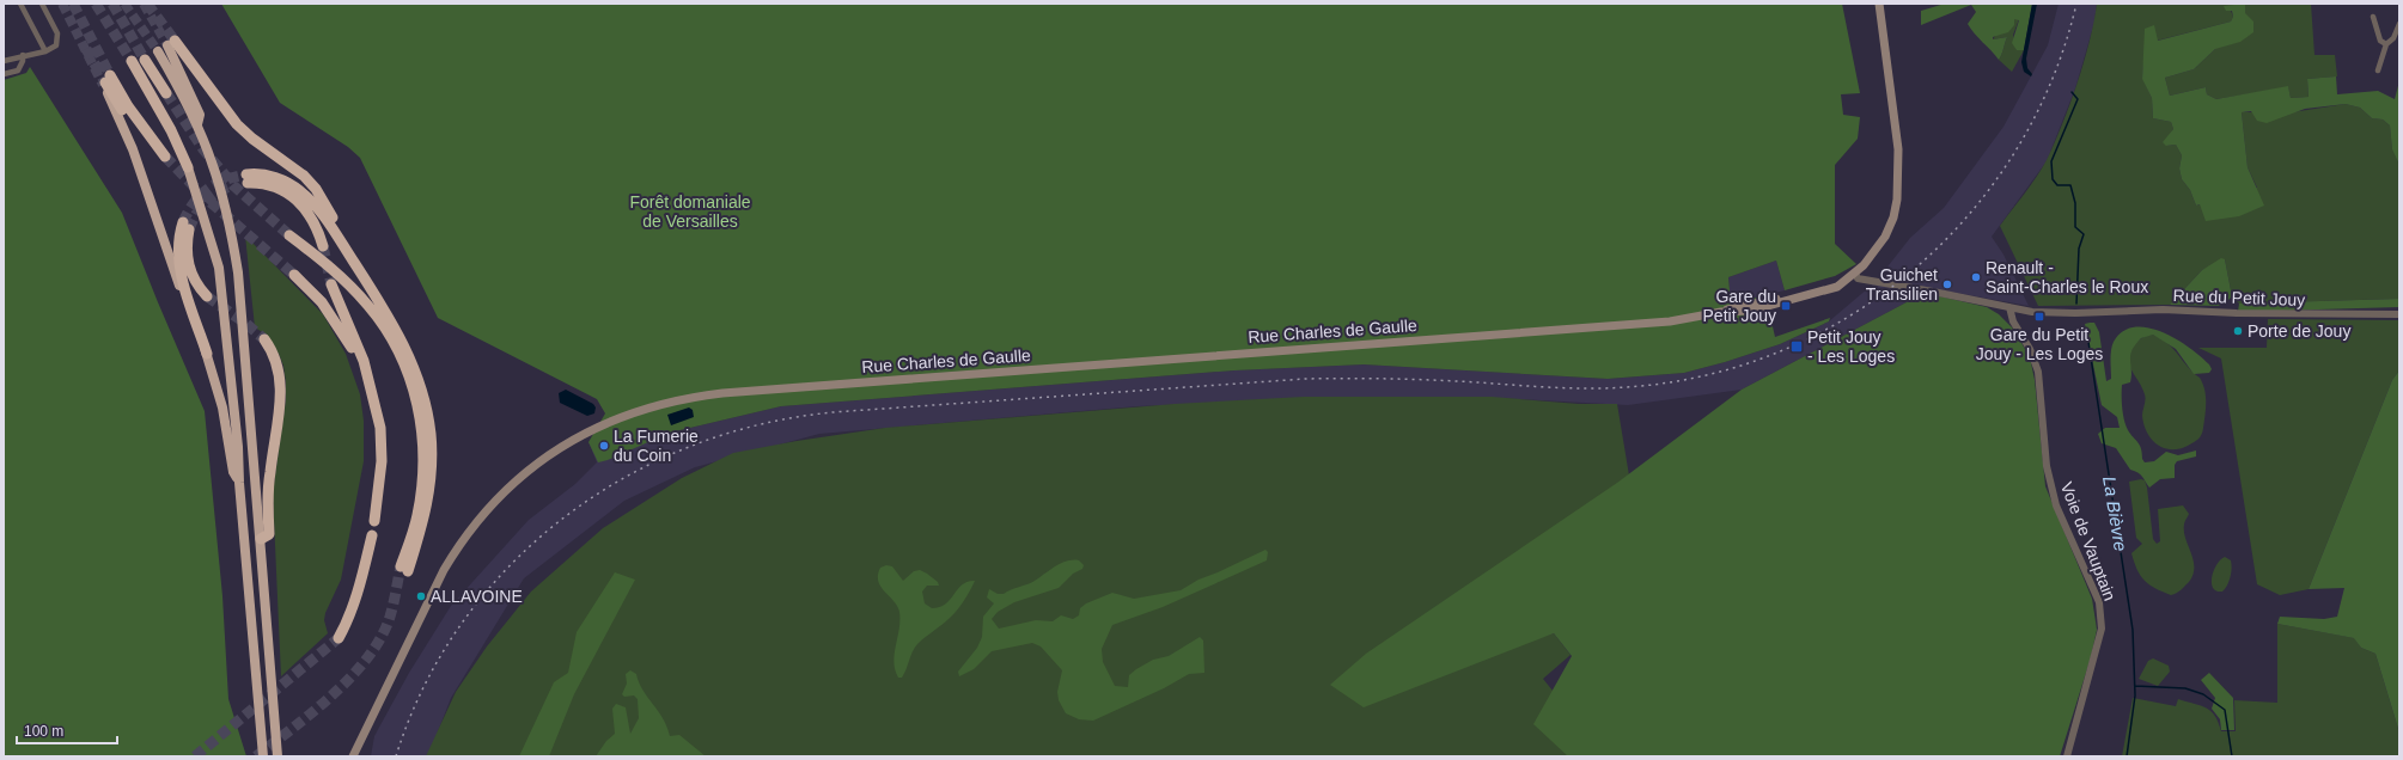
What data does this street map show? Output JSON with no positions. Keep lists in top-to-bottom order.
{
  "streets": {
    "main road": ["Rue Charles de Gaulle"],
    "street": ["Rue du Petit Jouy", "Voie de Vauptain"]
  },
  "crossings": [
    ["Rue du Petit Jouy", "Rue Charles de Gaulle"],
    ["Rue du Petit Jouy", "Voie de Vauptain"]
  ],
  "water": ["La Bièvre"],
  "parks": ["Forêt domaniale de Versailles"],
  "places": {
    "other": [
      "Renault - Saint-Charles le Roux",
      "Guichet Transilien",
      "Porte de Jouy",
      "La Fumerie du Coin",
      "ALLAVOINE"
    ],
    "transit": ["Gare du Petit Jouy", "Gare du Petit Jouy - Les Loges", "Petit Jouy - Les Loges"]
  },
  "scale_bar": "100 m"
}
